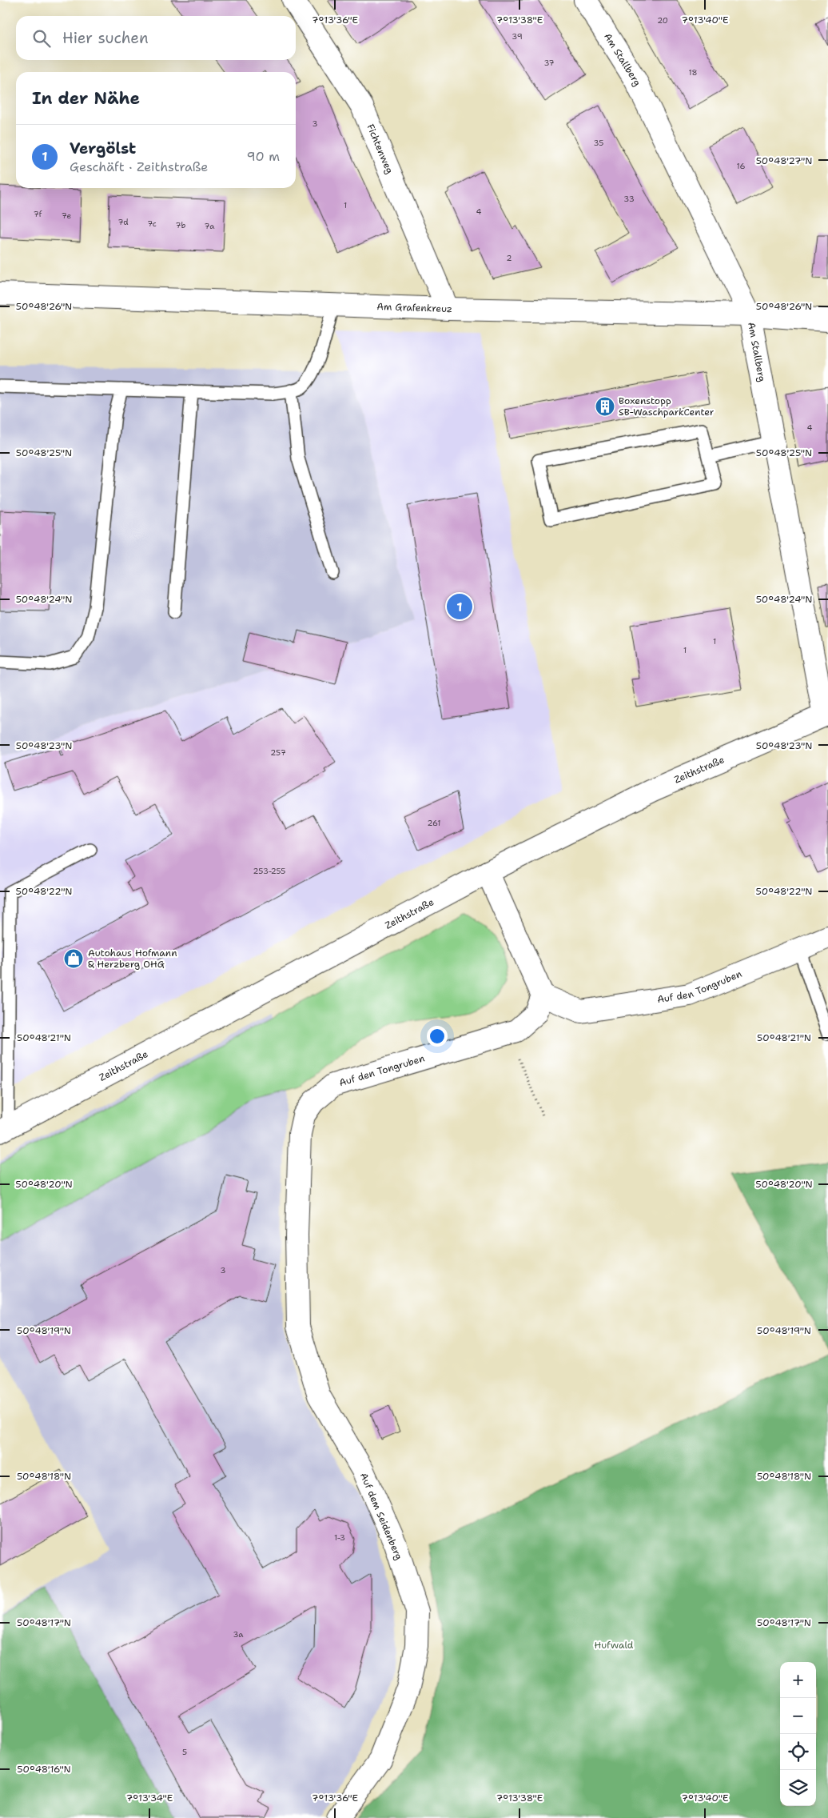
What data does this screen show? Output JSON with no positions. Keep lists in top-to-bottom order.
{
  "streets": {
    "street": [
      "Am Stallberg",
      "Fichtenweg",
      "Am Grafenkreuz",
      "Zeithstraße",
      "Auf den Tongruben",
      "Auf dem Seidenberg"
    ]
  },
  "crossings": [
    ["Am Stallberg", "Am Grafenkreuz"],
    ["Am Stallberg", "Zeithstraße"],
    ["Fichtenweg", "Am Grafenkreuz"],
    ["Auf den Tongruben", "Auf dem Seidenberg"]
  ],
  "parks": ["Hufwald"],
  "places": {
    "building": ["Boxenstopp SB-WaschparkCenter"],
    "shop": ["Autohaus Hofmann & Herzberg OHG"]
  },
  "house_numbers": [
    "20",
    "39",
    "37",
    "18",
    "3",
    "35",
    "16",
    "33",
    "1",
    "4",
    "7f",
    "7e",
    "7d",
    "7c",
    "7b",
    "7a",
    "2",
    "4",
    "1",
    "1",
    "257",
    "261",
    "253-255",
    "3",
    "1-3",
    "3a",
    "5"
  ],
  "page": {
    "search": "Hier suchen",
    "heading": "In der Nähe",
    "list": [
      {
        "mark": "1",
        "name": "Vergölst",
        "note": "Geschäft · Zeithstraße",
        "value": "90 m"
      }
    ],
    "pins": "1",
    "map_buttons": ["+", "−"]
  },
  "coordinates": [
    "7°13'36\"E",
    "7°13'38\"E",
    "7°13'40\"E",
    "50°48'27\"N",
    "50°48'26\"N",
    "50°48'25\"N",
    "50°48'24\"N",
    "50°48'23\"N",
    "50°48'22\"N",
    "50°48'21\"N",
    "50°48'20\"N",
    "50°48'19\"N",
    "50°48'18\"N",
    "50°48'17\"N",
    "50°48'16\"N",
    "7°13'34\"E"
  ]
}
